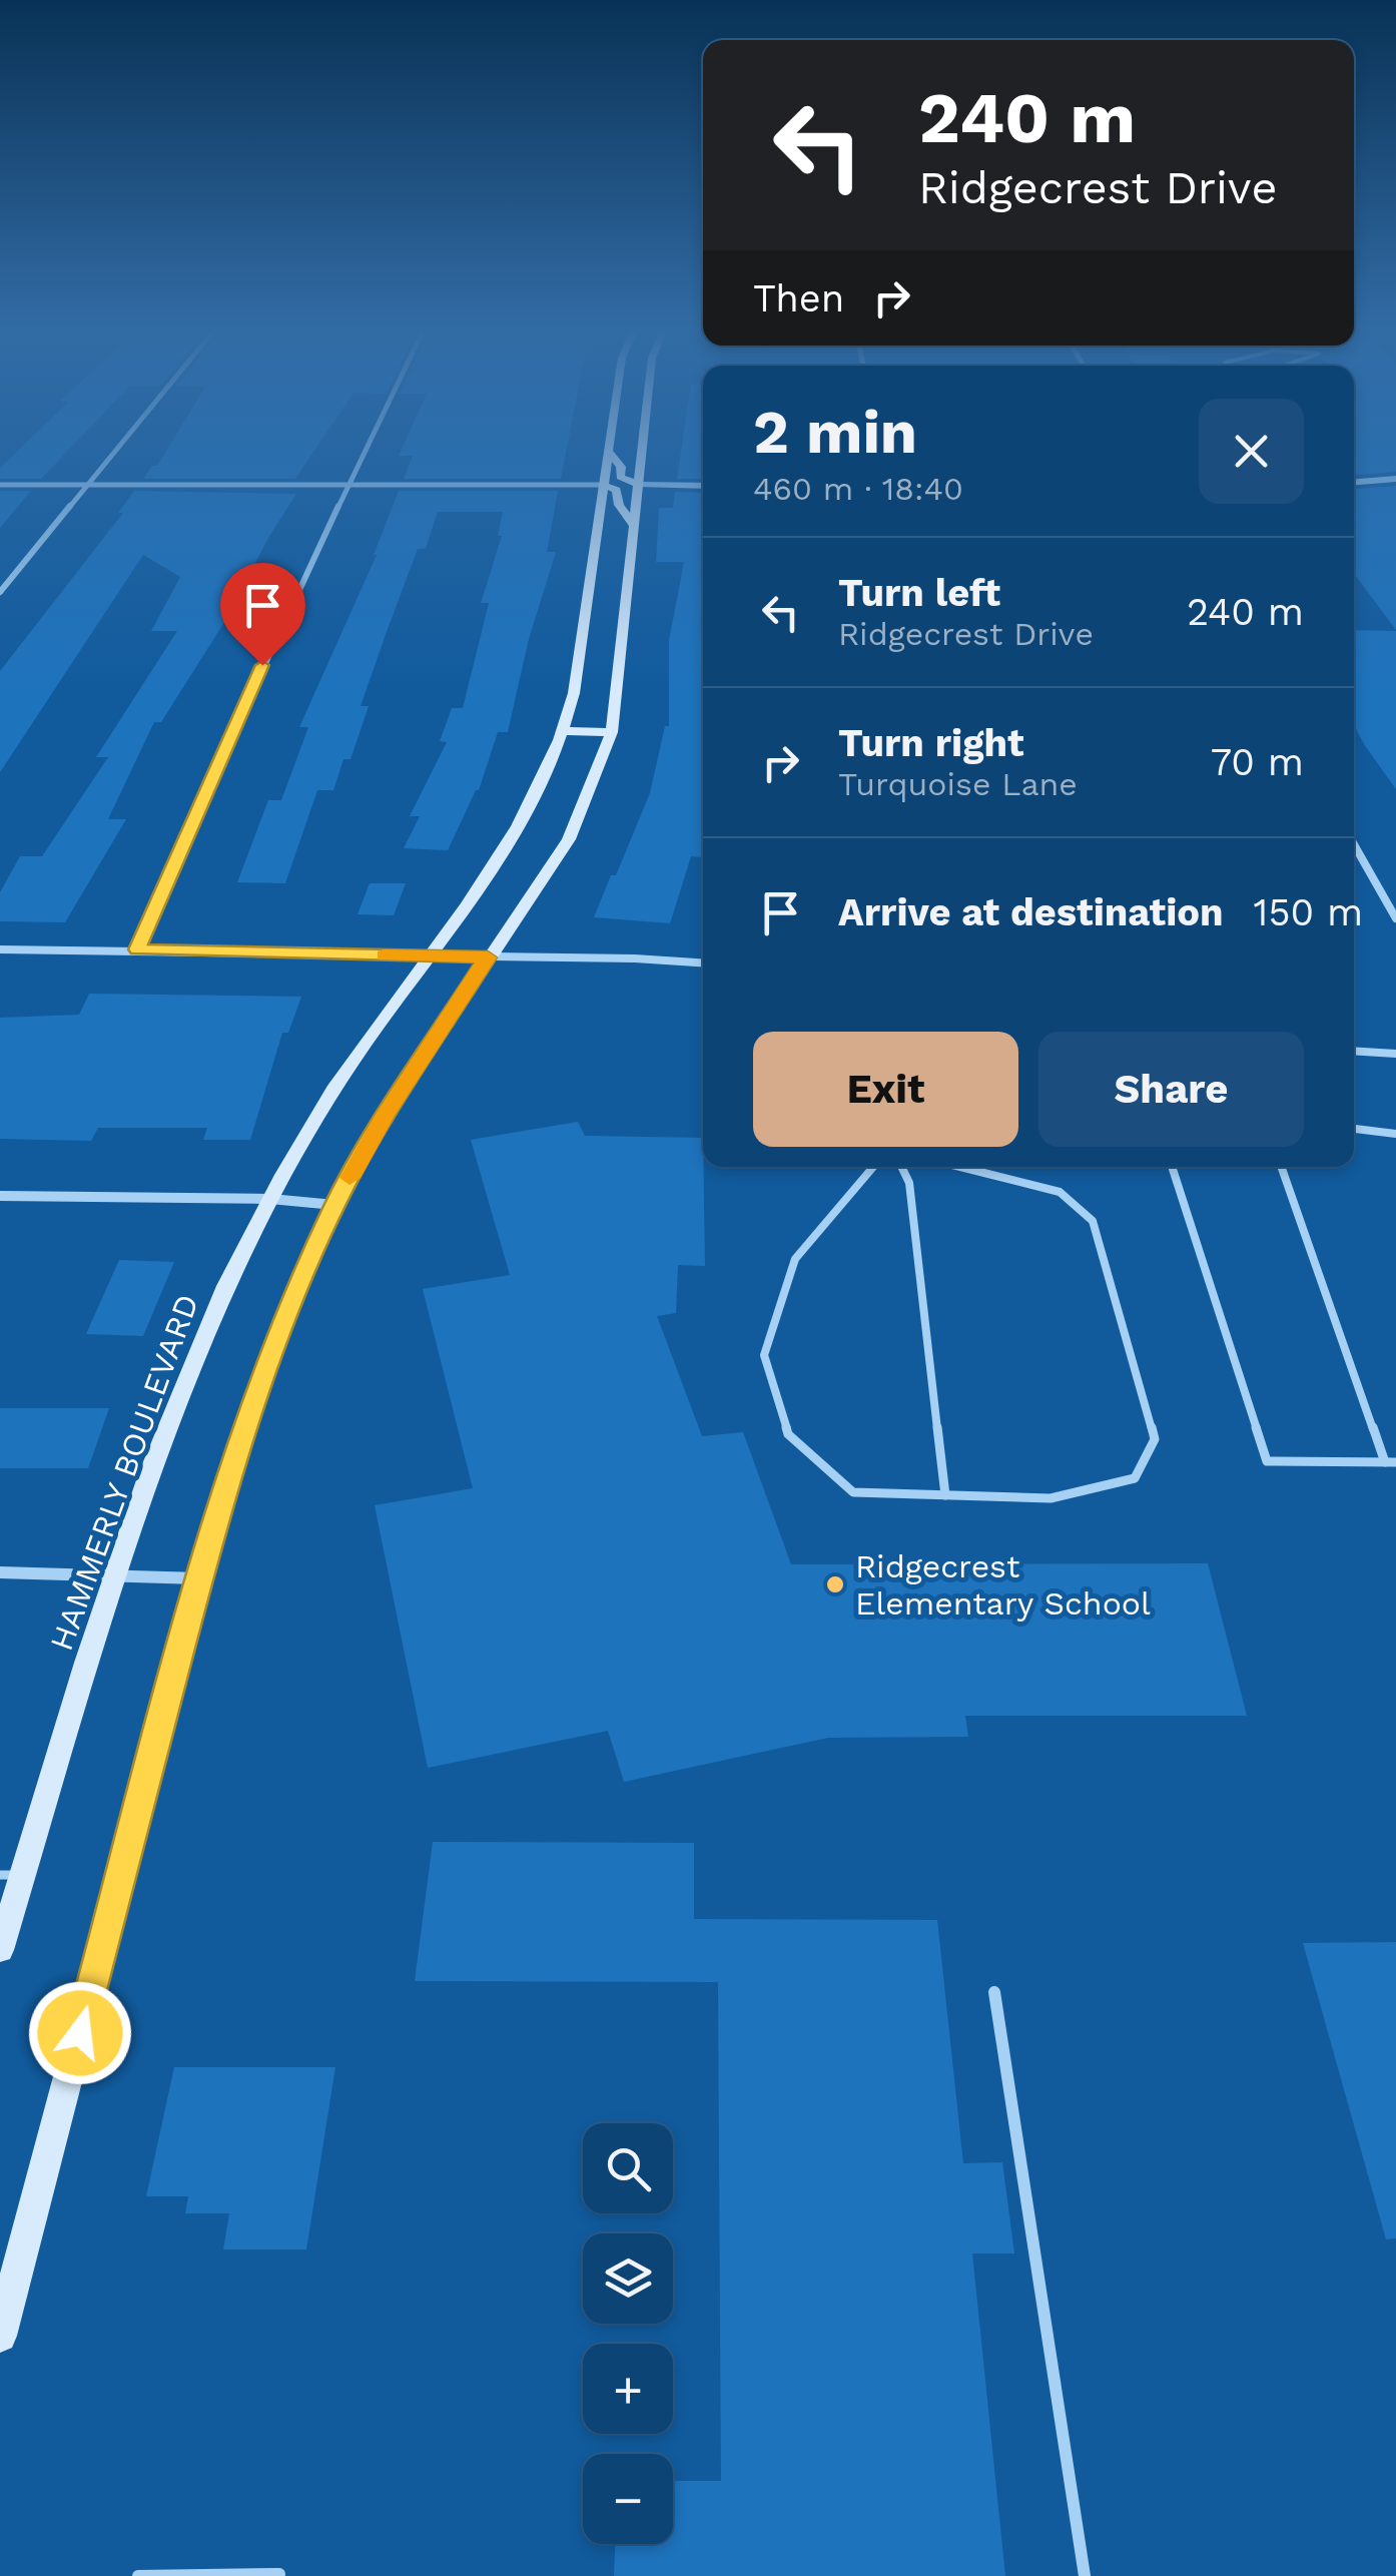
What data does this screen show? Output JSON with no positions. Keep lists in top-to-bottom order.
{
  "streets": {
    "main road": ["HAMMERLY BOULEVARD"]
  },
  "places": ["Ridgecrest Elementary School"],
  "page": {
    "turn": ["240 m", "Ridgecrest Drive"],
    "then": "Then",
    "heading": ["2 min", "460 m · 18:40"],
    "list": [
      {
        "name": "Turn left",
        "note": "Ridgecrest Drive",
        "value": "240 m"
      },
      {
        "name": "Turn right",
        "note": "Turquoise Lane",
        "value": "70 m"
      },
      {
        "name": "Arrive at destination",
        "value": "150 m"
      }
    ],
    "buttons": ["Exit", "Share"],
    "map_buttons": ["+", "−"]
  }
}
